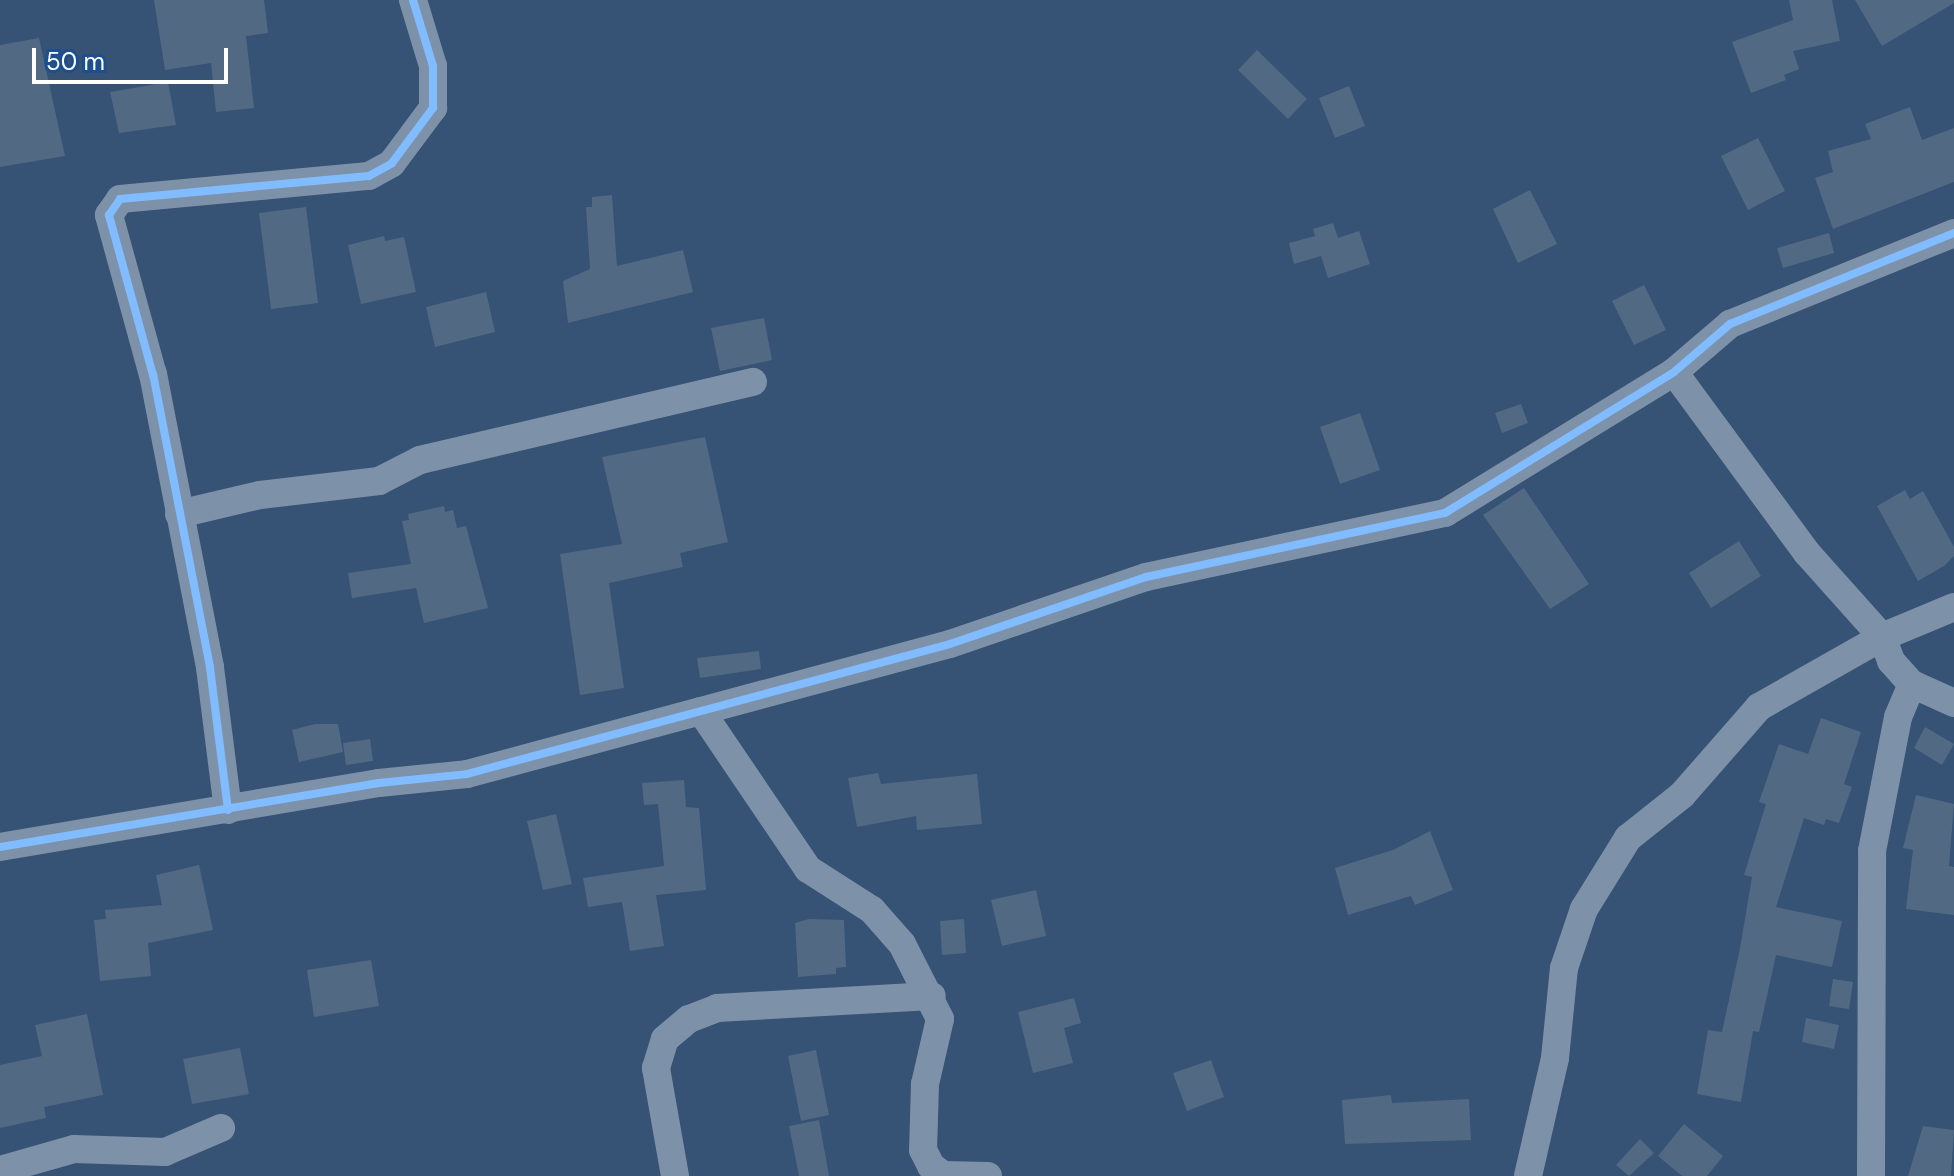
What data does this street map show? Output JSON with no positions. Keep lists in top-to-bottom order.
{
  "scale_bar": "50 m"
}
